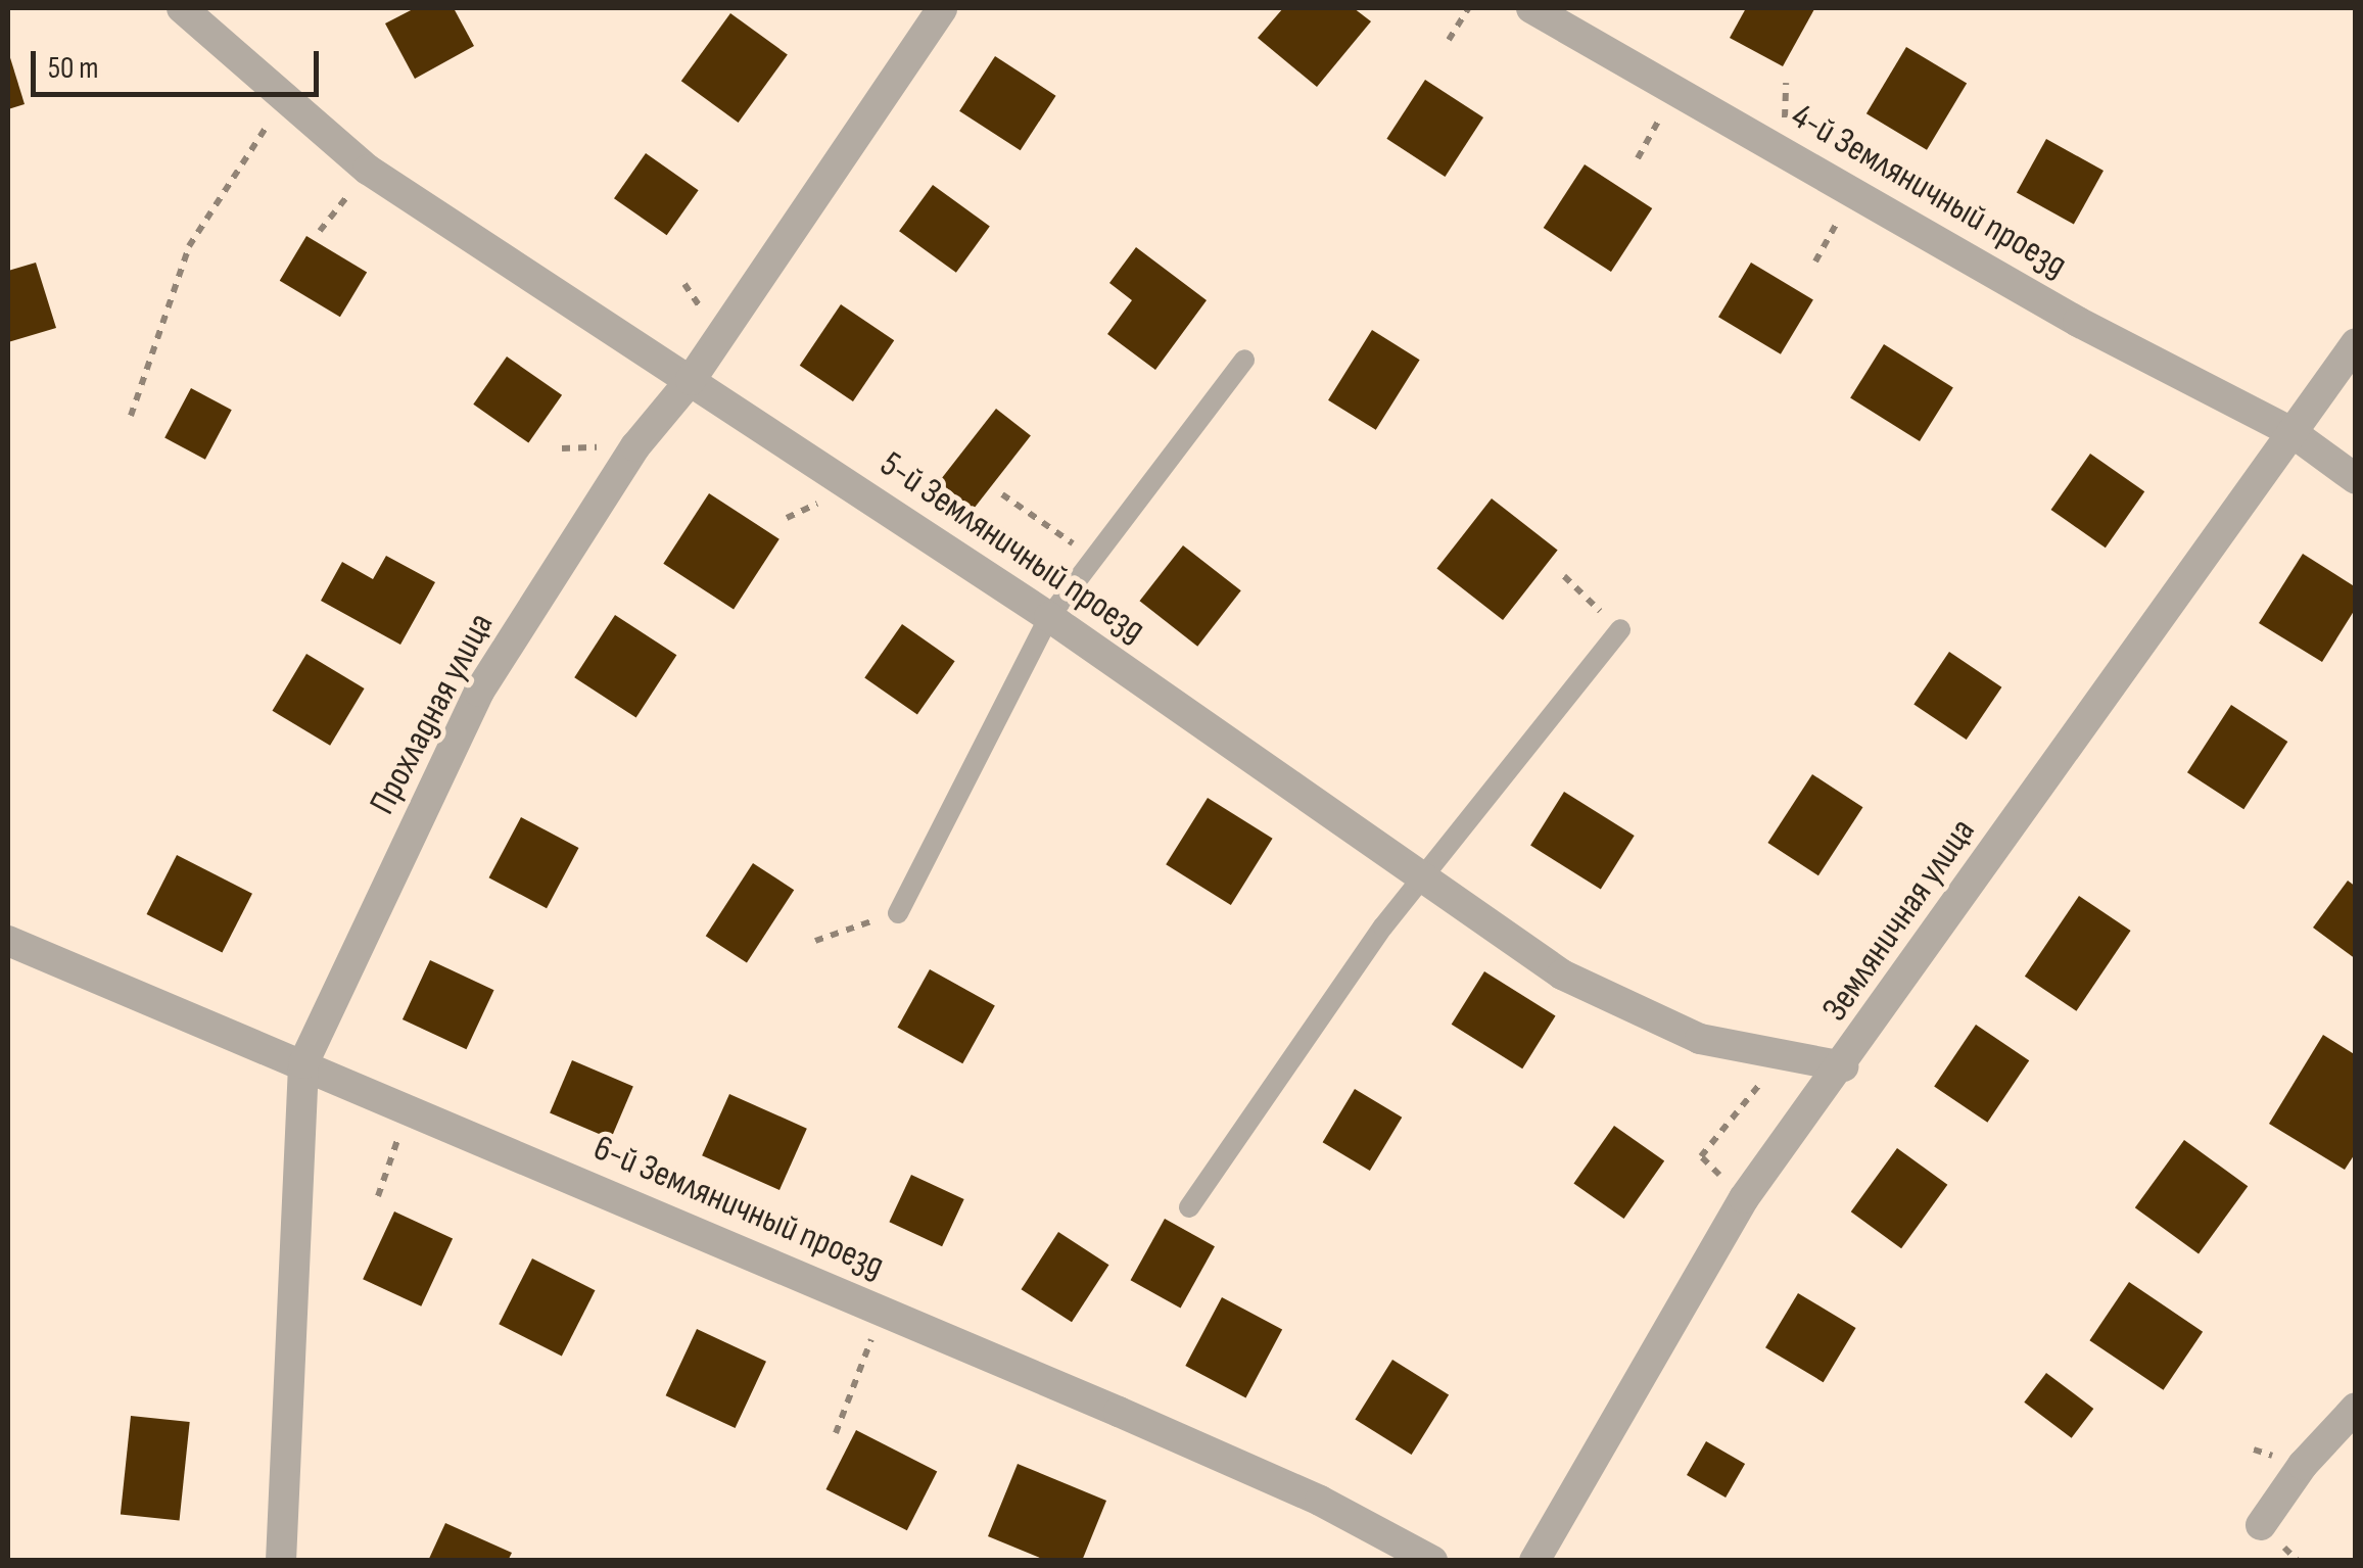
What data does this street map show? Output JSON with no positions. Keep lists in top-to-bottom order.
{
  "streets": {
    "street": [
      "4-й Земляничный проезд",
      "5-й Земляничный проезд",
      "Прохладная улица",
      "Земляничная улица",
      "6-й Земляничный проезд"
    ]
  },
  "crossings": [
    ["4-й Земляничный проезд", "Земляничная улица"],
    ["5-й Земляничный проезд", "Прохладная улица"],
    ["5-й Земляничный проезд", "Земляничная улица"],
    ["Прохладная улица", "6-й Земляничный проезд"]
  ],
  "scale_bar": "50 m"
}
